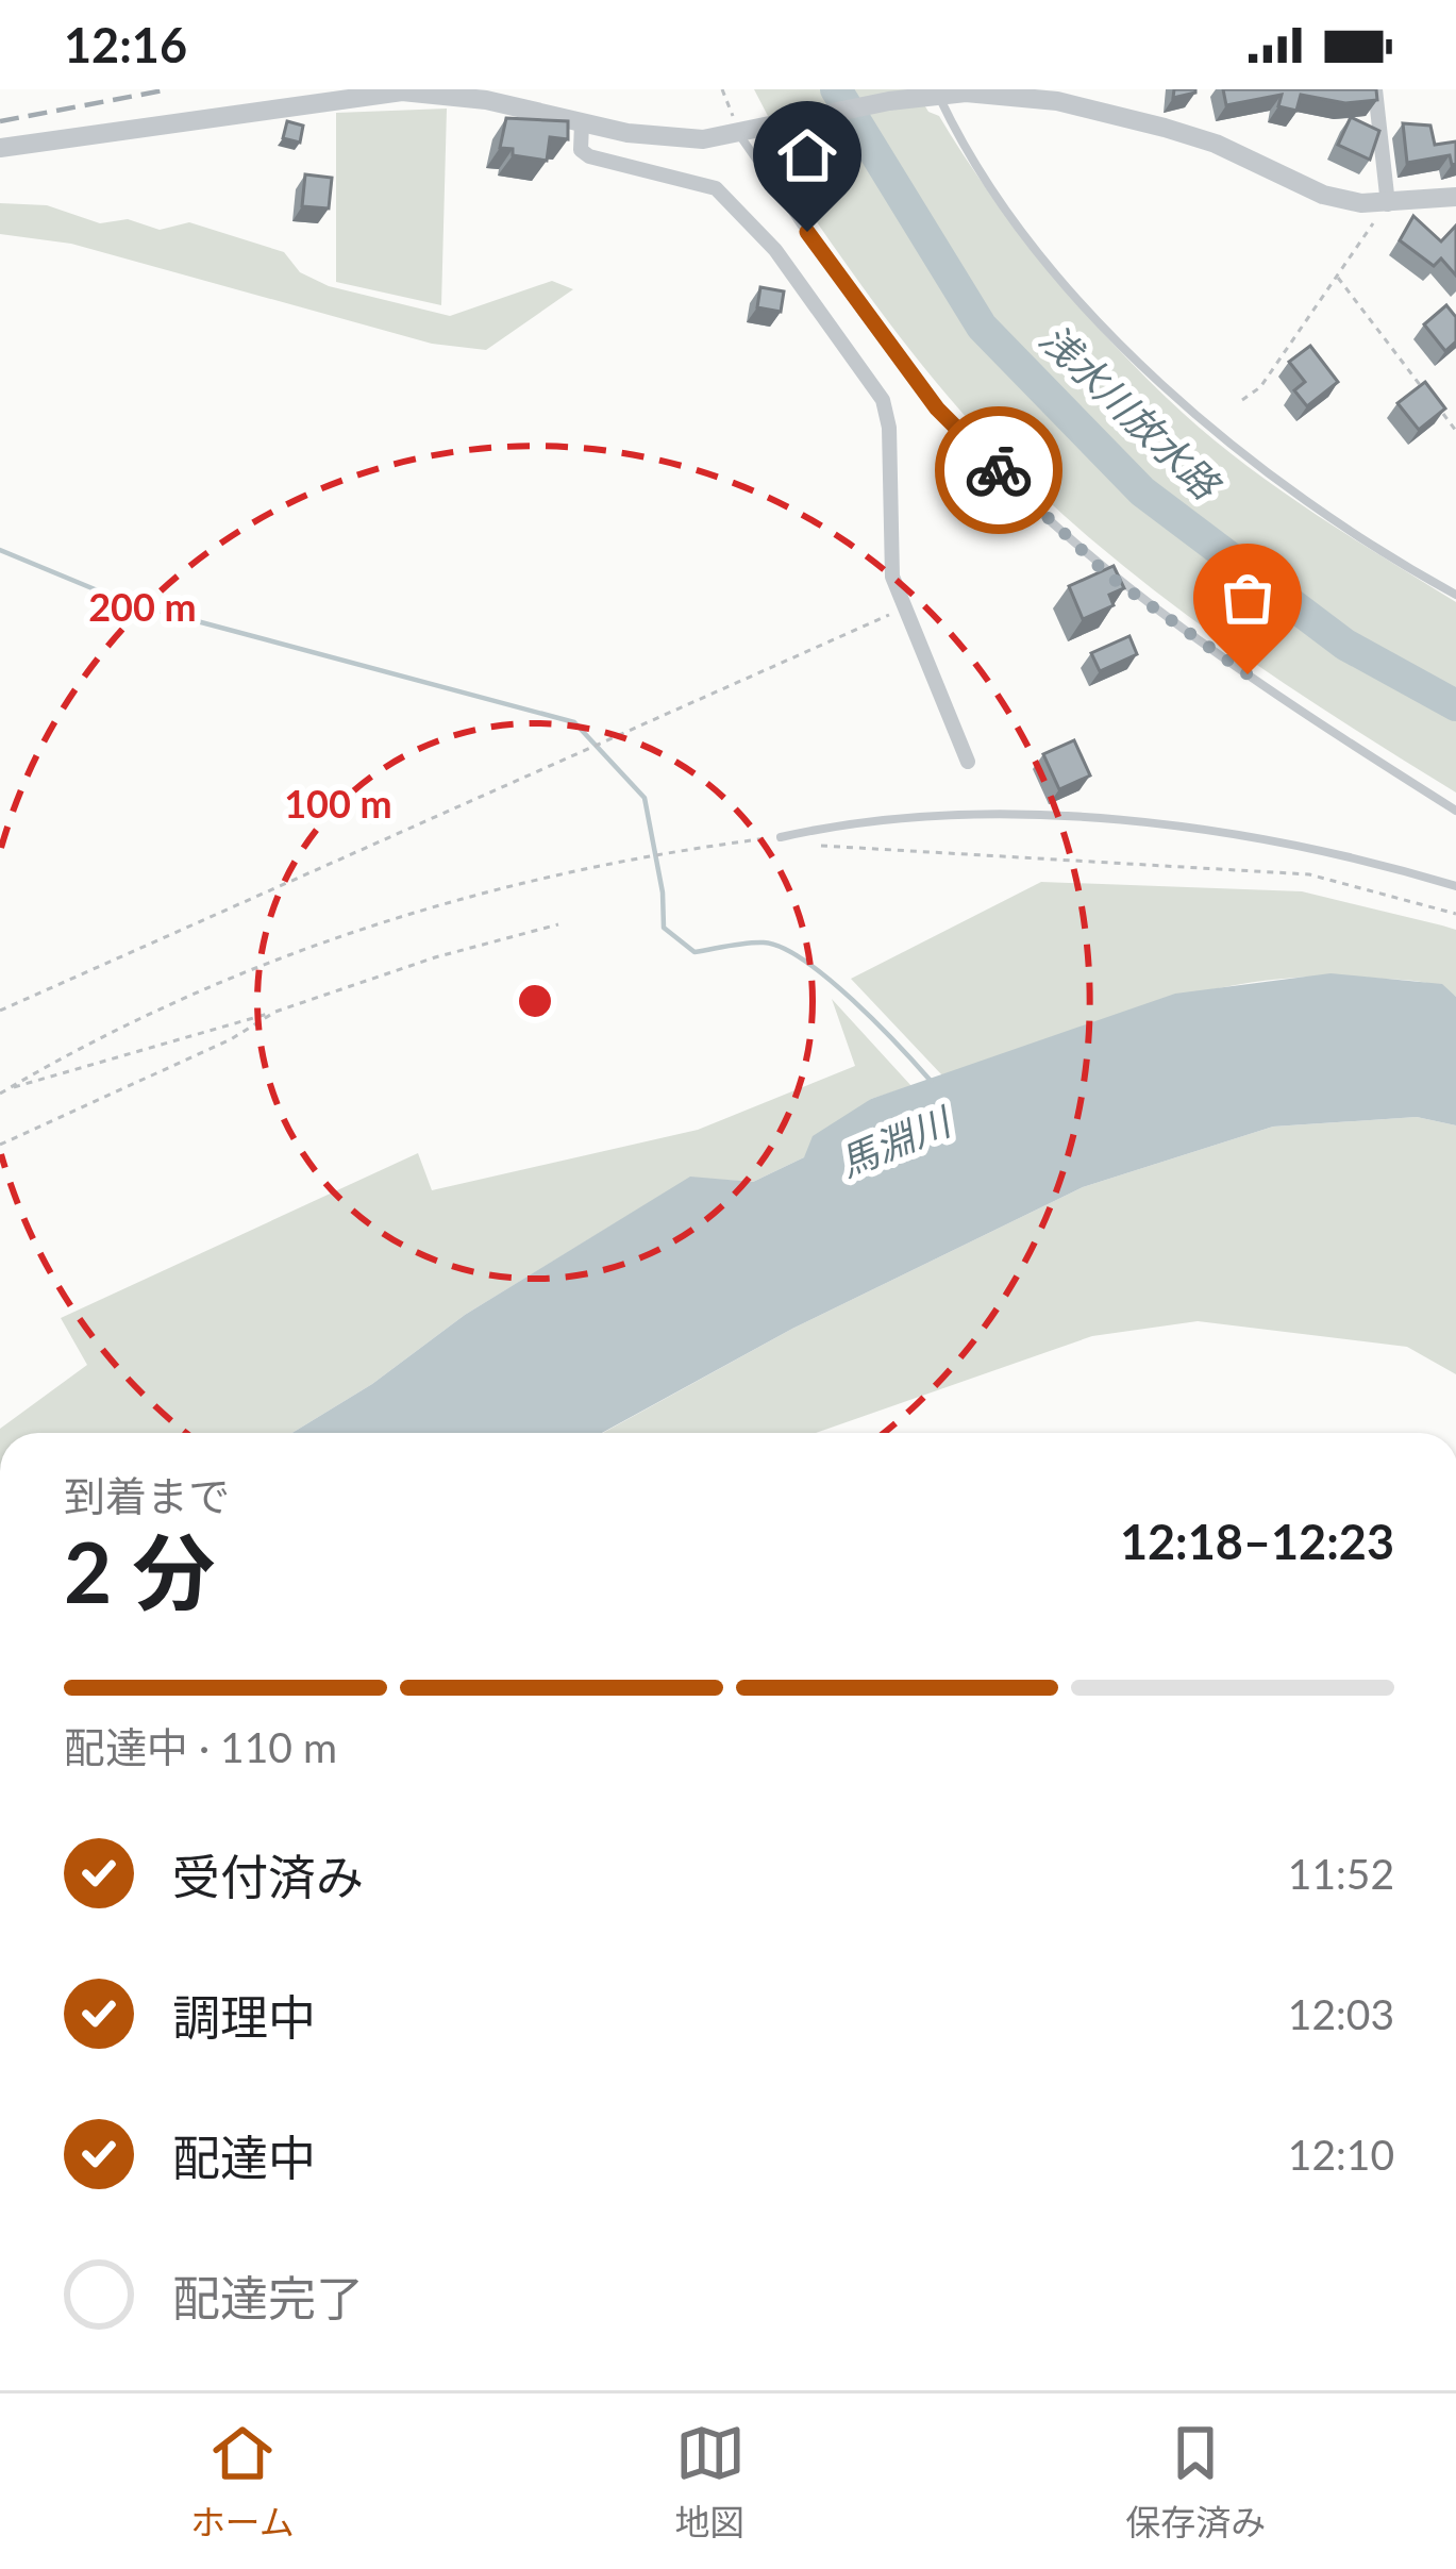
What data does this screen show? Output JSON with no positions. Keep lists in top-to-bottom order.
{
  "water": ["浅水川放水路", "馬淵川"],
  "page": {
    "status": "12:16",
    "heading": ["2 分", "到着まで", "12:18–12:23"],
    "bar": "配達中 · 110 m",
    "list": [
      ["受付済み", "11:52"],
      ["調理中", "12:03"],
      ["配達中", "12:10"],
      "配達完了"
    ],
    "tabs": ["ホーム", "地図", "保存済み"]
  },
  "rings": ["200 m", "100 m"]
}
